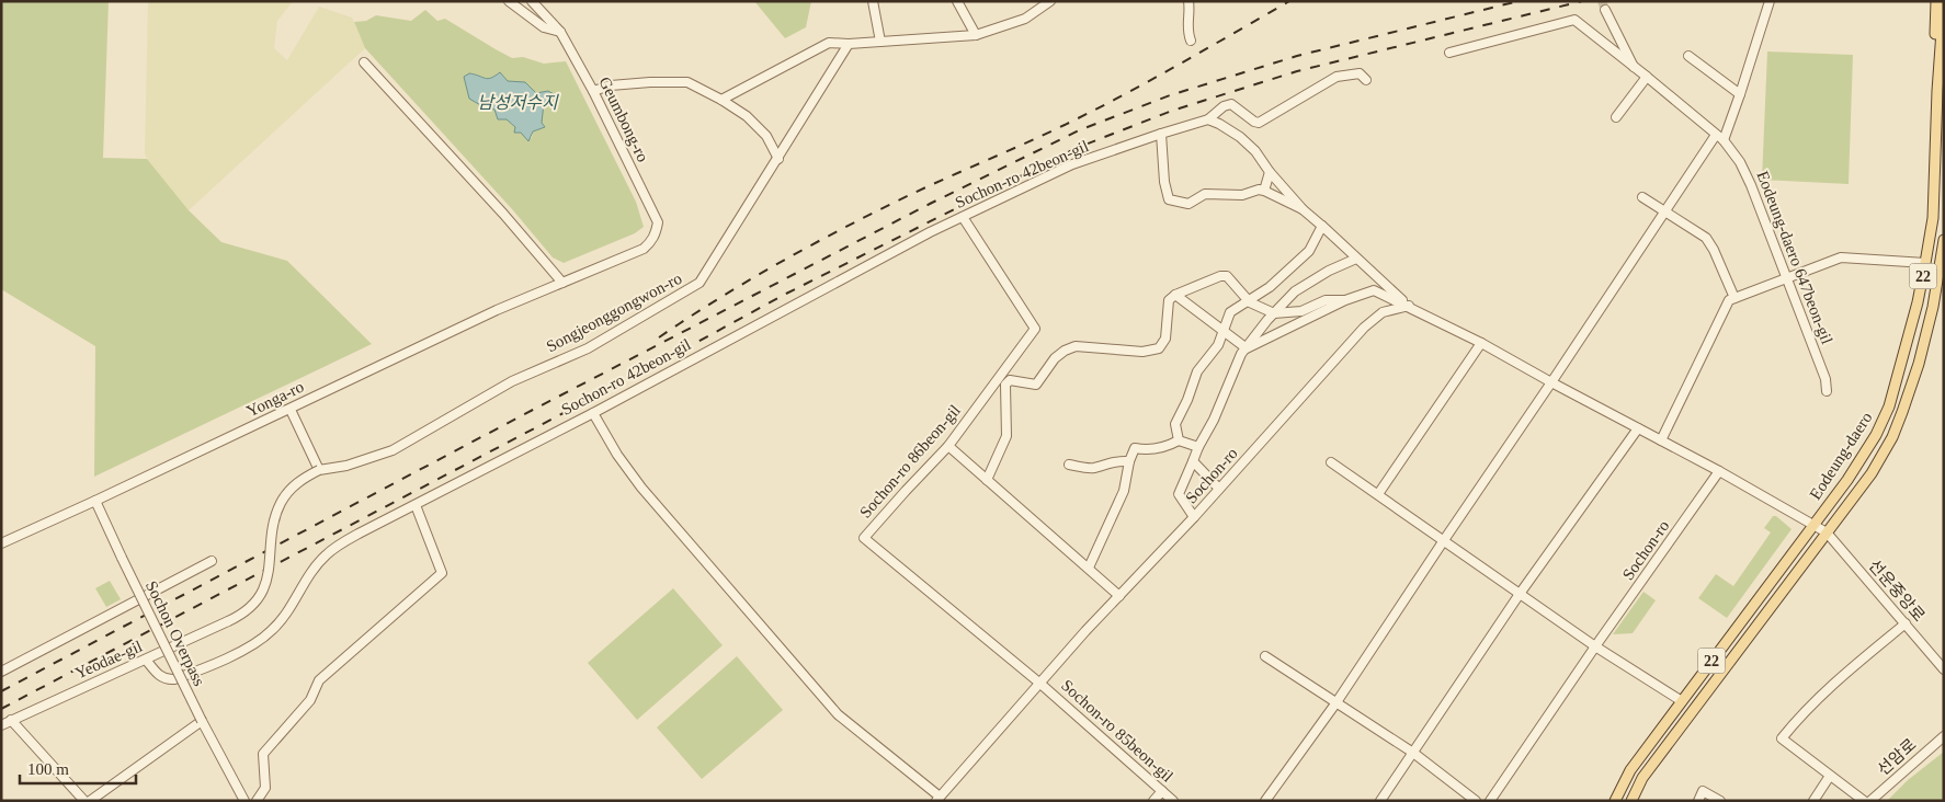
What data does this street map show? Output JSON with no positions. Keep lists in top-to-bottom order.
{
  "streets": {
    "main road": ["22", "Eodeung-daero"],
    "street": [
      "Geumbong-ro",
      "Sochon-ro 42beon-gil",
      "Eodeung-daero 647beon-gil",
      "Songjeonggongwon-ro",
      "Yonga-ro",
      "Sochon-ro 86beon-gil",
      "Sochon-ro",
      "선운중앙로",
      "Sochon Overpass",
      "Yeodae-gil",
      "Sochon-ro 85beon-gil",
      "선암로"
    ]
  },
  "crossings": [
    ["Geumbong-ro", "Yonga-ro"],
    ["Sochon-ro 42beon-gil", "Sochon-ro 86beon-gil"],
    ["Sochon-ro 42beon-gil", "Yeodae-gil"],
    ["Songjeonggongwon-ro", "Yeodae-gil"],
    ["Yonga-ro", "Sochon Overpass"],
    ["Eodeung-daero", "선운중앙로"],
    ["Sochon-ro 86beon-gil", "Sochon-ro"],
    ["Sochon-ro 86beon-gil", "Sochon-ro 85beon-gil"],
    ["Sochon-ro", "Sochon-ro 85beon-gil"]
  ],
  "water": ["남성저수지"],
  "scale_bar": "100 m"
}
